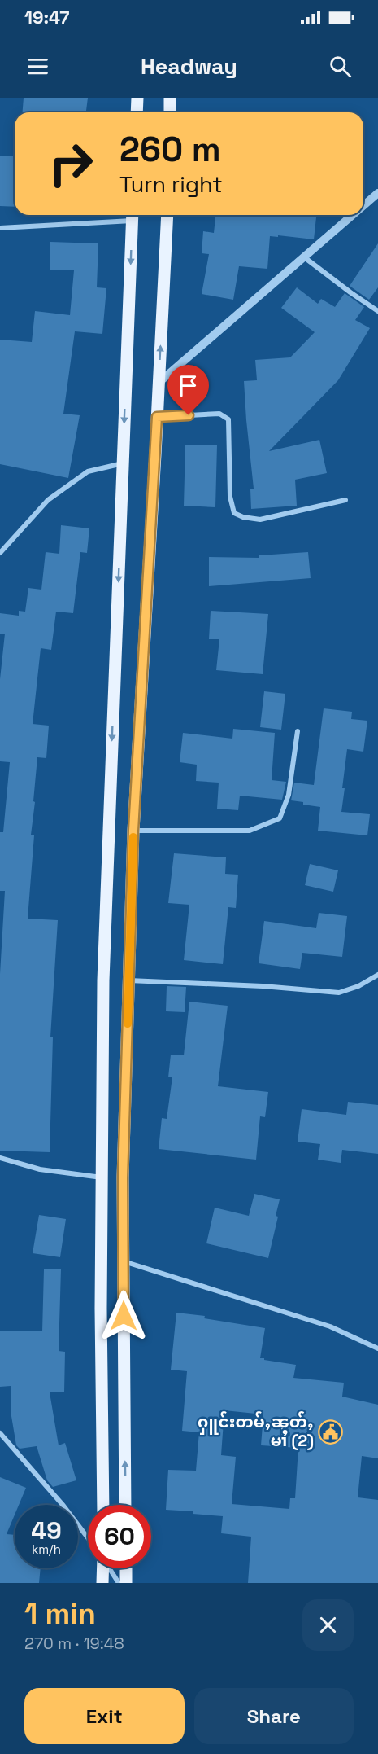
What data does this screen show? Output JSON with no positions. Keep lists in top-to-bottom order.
{
  "places": {
    "public building": ["ႁူင်းတမ်ႇၼူတ်ႇ မၢႆ (2)"]
  },
  "page": {
    "status": "19:47",
    "header": "Headway",
    "turn": ["260 m", "Turn right"],
    "speed": "49 km/h",
    "limit": "60",
    "heading": ["1 min", "270 m · 19:48"],
    "buttons": ["Exit", "Share"]
  }
}
